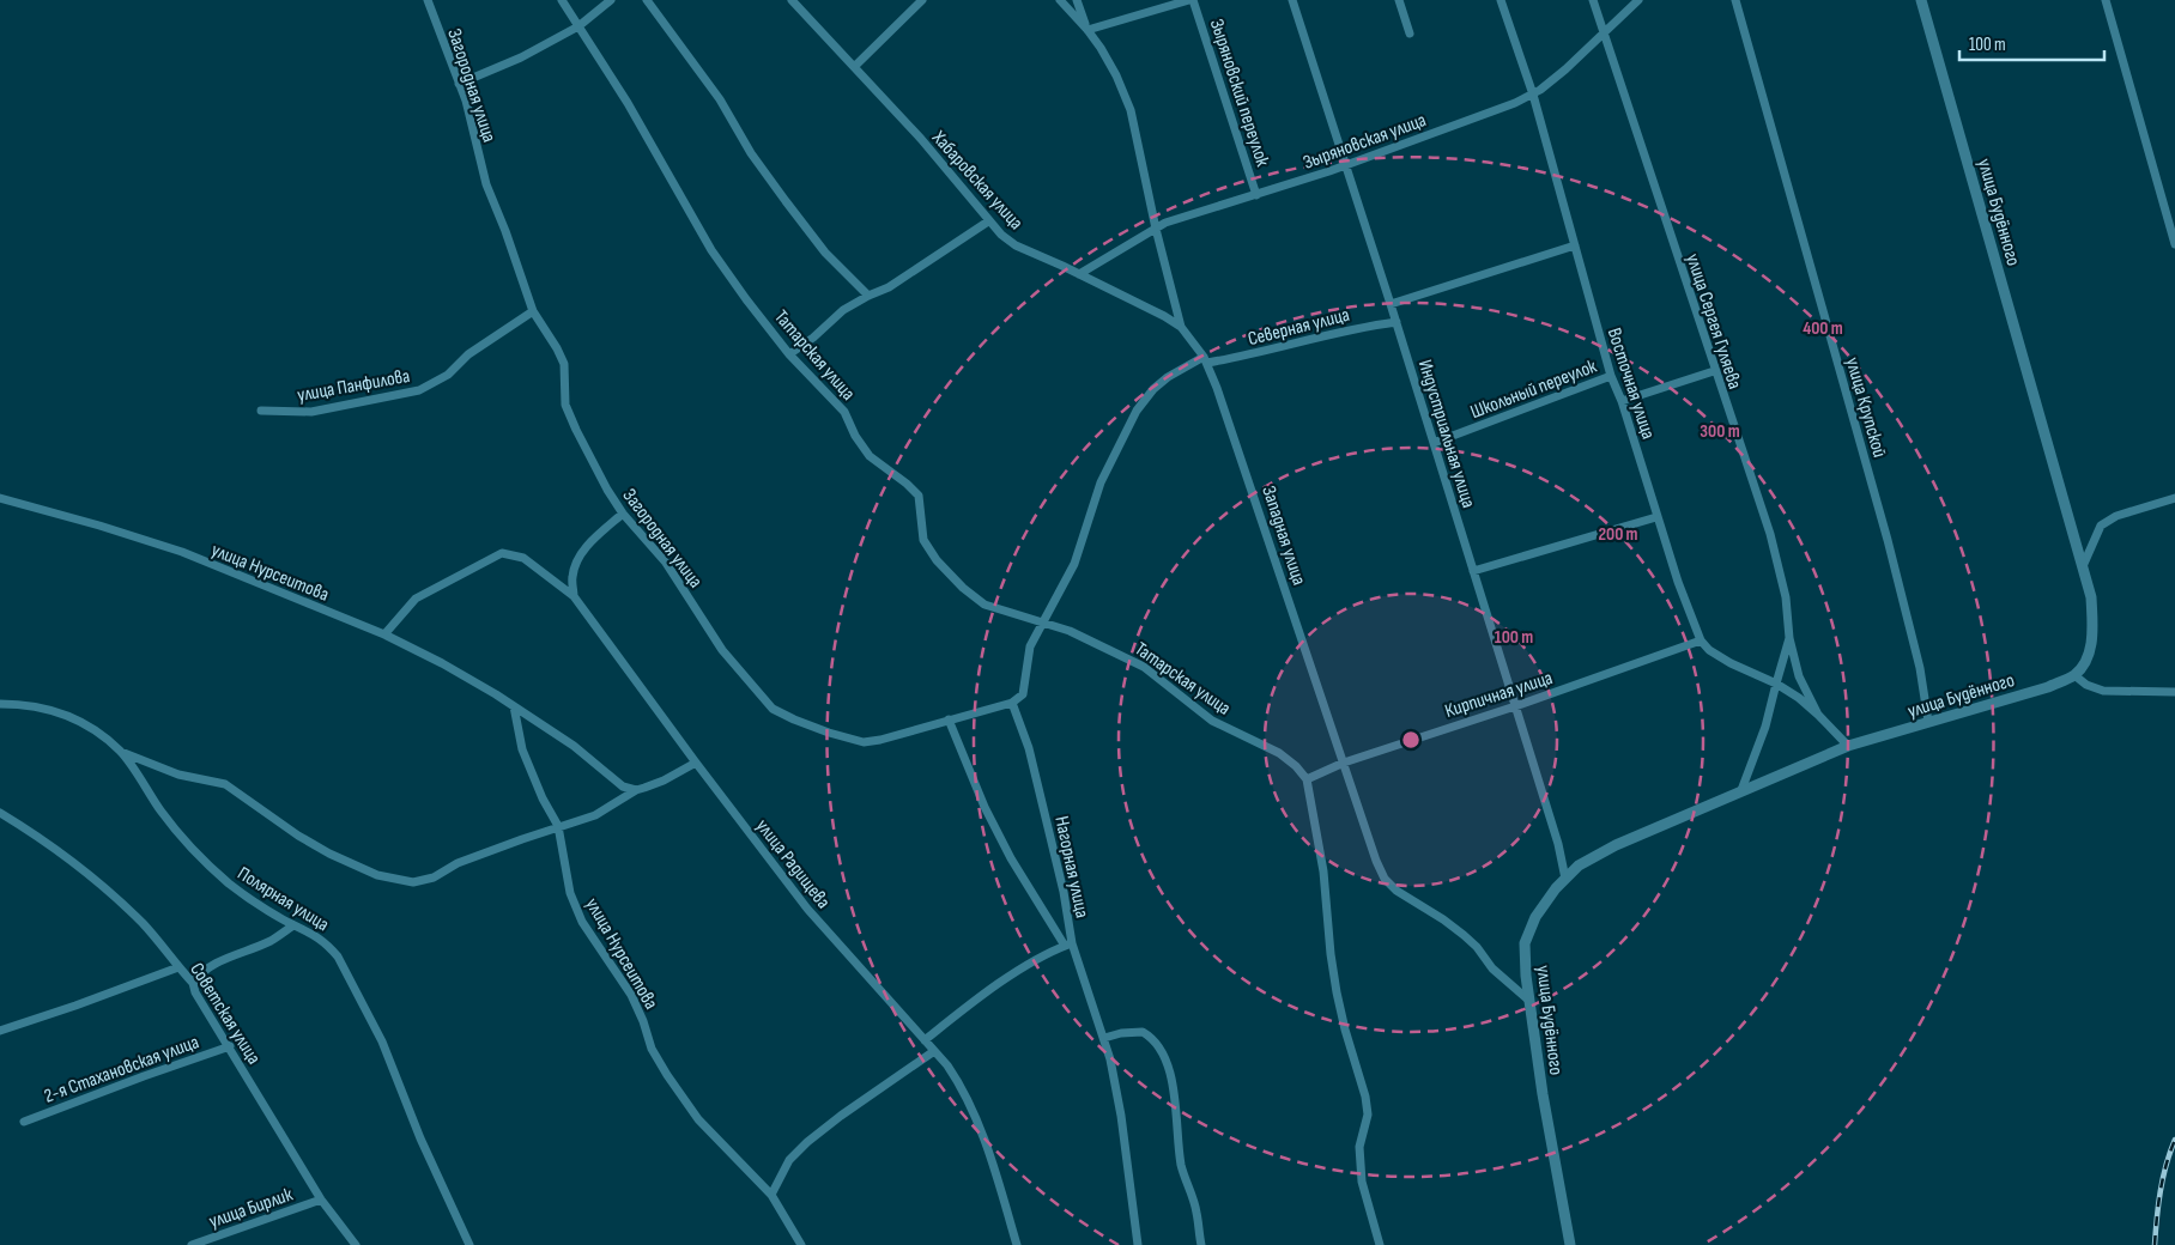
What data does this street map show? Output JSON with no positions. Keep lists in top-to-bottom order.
{
  "streets": {
    "street": [
      "Загородная улица",
      "Зыряновский переулок",
      "Зыряновская улица",
      "Хабаровская улица",
      "улица Будённого",
      "улица Сергея Гуляева",
      "Северная улица",
      "Татарская улица",
      "Восточная улица",
      "улица Панфилова",
      "Школьный переулок",
      "улица Крупской",
      "Индустриальная улица",
      "Западная улица",
      "улица Нурсеитова",
      "Кирпичная улица",
      "улица Радищева",
      "Нагорная улица",
      "Полярная улица",
      "Советская улица",
      "2-я Стахановская улица",
      "улица Бирлик"
    ]
  },
  "crossings": [
    ["Загородная улица", "Северная улица"],
    ["Загородная улица", "улица Панфилова"],
    ["Загородная улица", "Нагорная улица"],
    ["Зыряновский переулок", "Зыряновская улица"],
    ["Зыряновская улица", "Хабаровская улица"],
    ["Зыряновская улица", "улица Сергея Гуляева"],
    ["Зыряновская улица", "Восточная улица"],
    ["Зыряновская улица", "Индустриальная улица"],
    ["Зыряновская улица", "Западная улица"],
    ["Хабаровская улица", "Западная улица"],
    ["улица Будённого", "улица Сергея Гуляева"],
    ["улица Будённого", "улица Крупской"],
    ["улица Будённого", "Индустриальная улица"],
    ["улица Будённого", "Западная улица"],
    ["улица Сергея Гуляева", "Восточная улица"],
    ["Северная улица", "Татарская улица"],
    ["Северная улица", "Индустриальная улица"],
    ["Северная улица", "Западная улица"],
    ["Северная улица", "Нагорная улица"],
    ["Татарская улица", "Кирпичная улица"],
    ["Восточная улица", "Школьный переулок"],
    ["Восточная улица", "Кирпичная улица"],
    ["Школьный переулок", "Индустриальная улица"],
    ["Индустриальная улица", "Кирпичная улица"],
    ["Западная улица", "Кирпичная улица"],
    ["улица Нурсеитова", "улица Радищева"],
    ["Советская улица", "2-я Стахановская улица"],
    ["Советская улица", "улица Бирлик"]
  ],
  "scale_bar": "100 m",
  "rings": [
    "400 m",
    "300 m",
    "200 m",
    "100 m"
  ]
}
